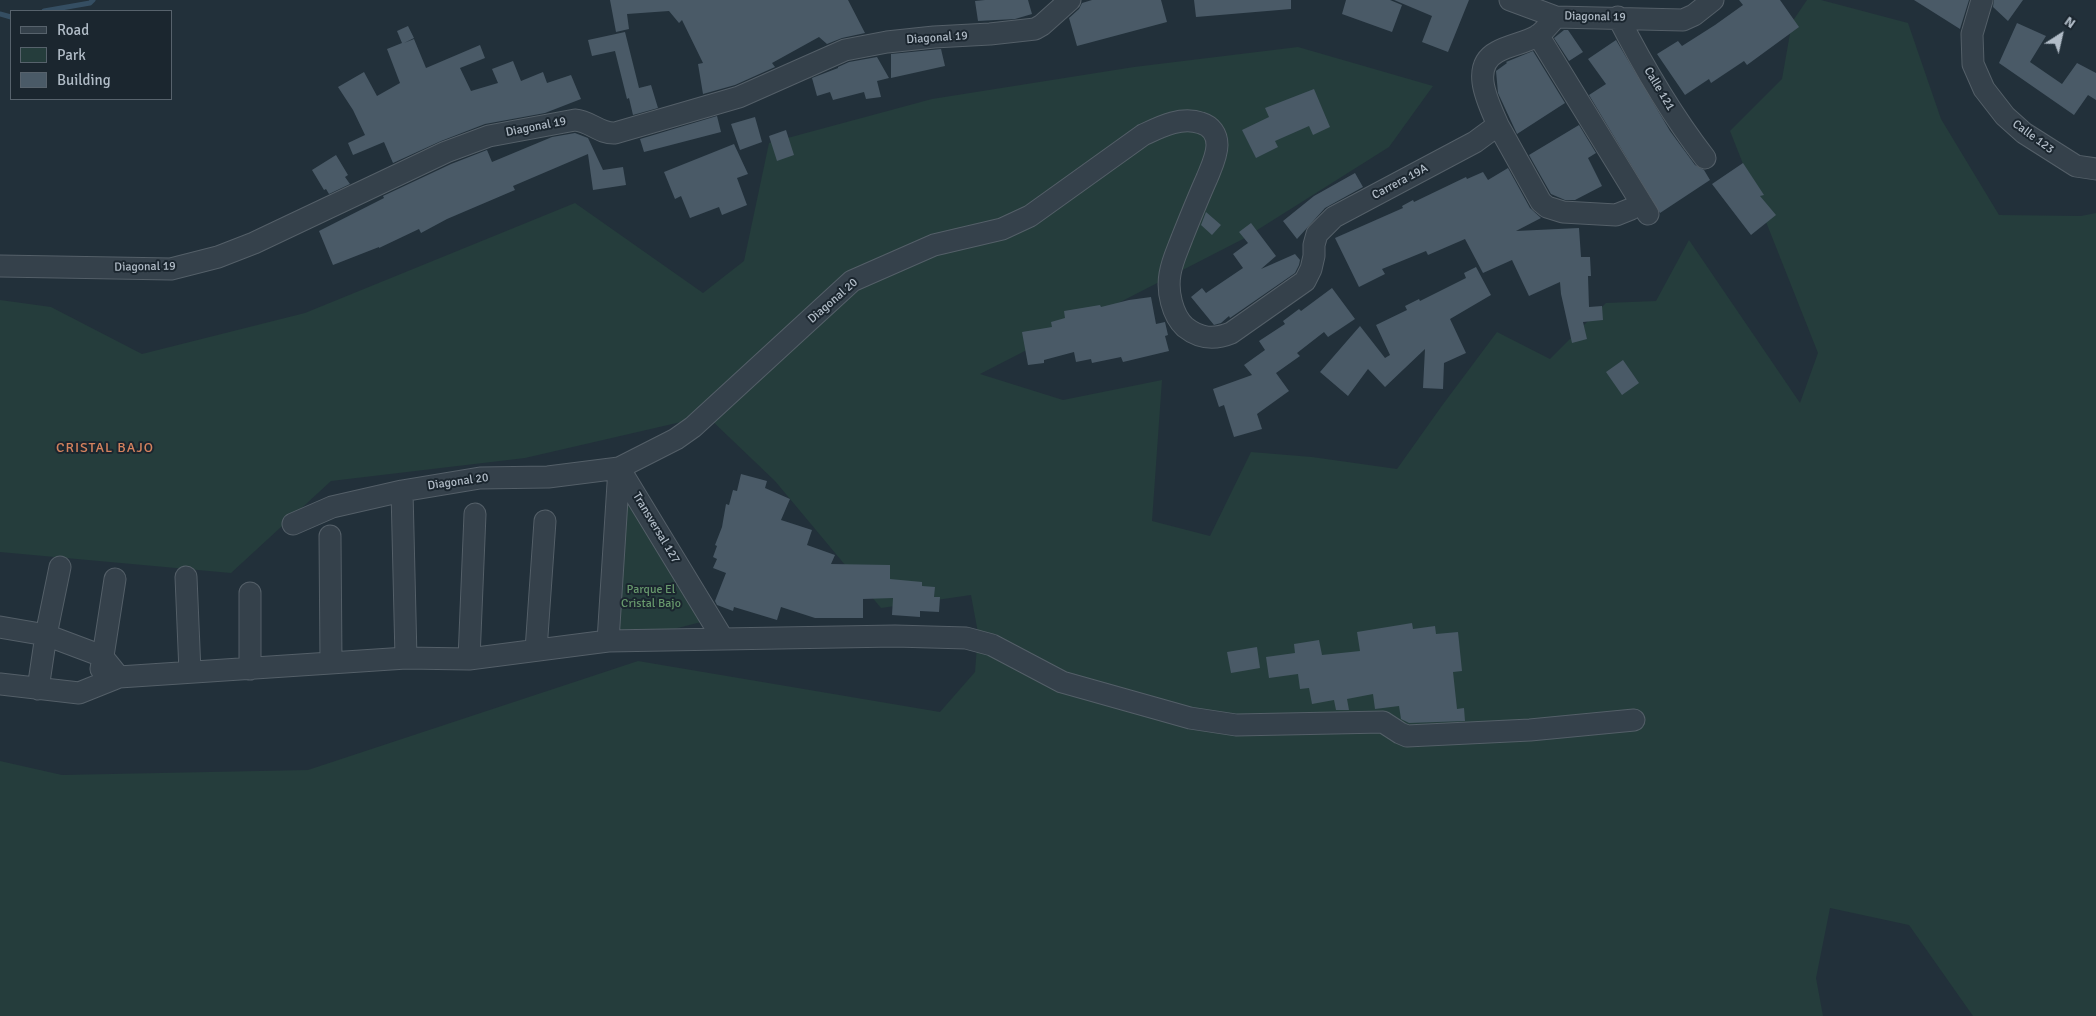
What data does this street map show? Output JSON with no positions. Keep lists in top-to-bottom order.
{
  "streets": {
    "street": [
      "Diagonal 19",
      "Calle 121",
      "Calle 123",
      "Carrera 19A",
      "Diagonal 20",
      "Transversal 127"
    ]
  },
  "crossings": [
    ["Diagonal 19", "Calle 121"],
    ["Carrera 19A", "Diagonal 20"],
    ["Diagonal 20", "Transversal 127"]
  ],
  "districts": ["CRISTAL BAJO"],
  "parks": ["Parque El Cristal Bajo"],
  "legend": ["Road", "Park", "Building"],
  "north": "top right"
}
